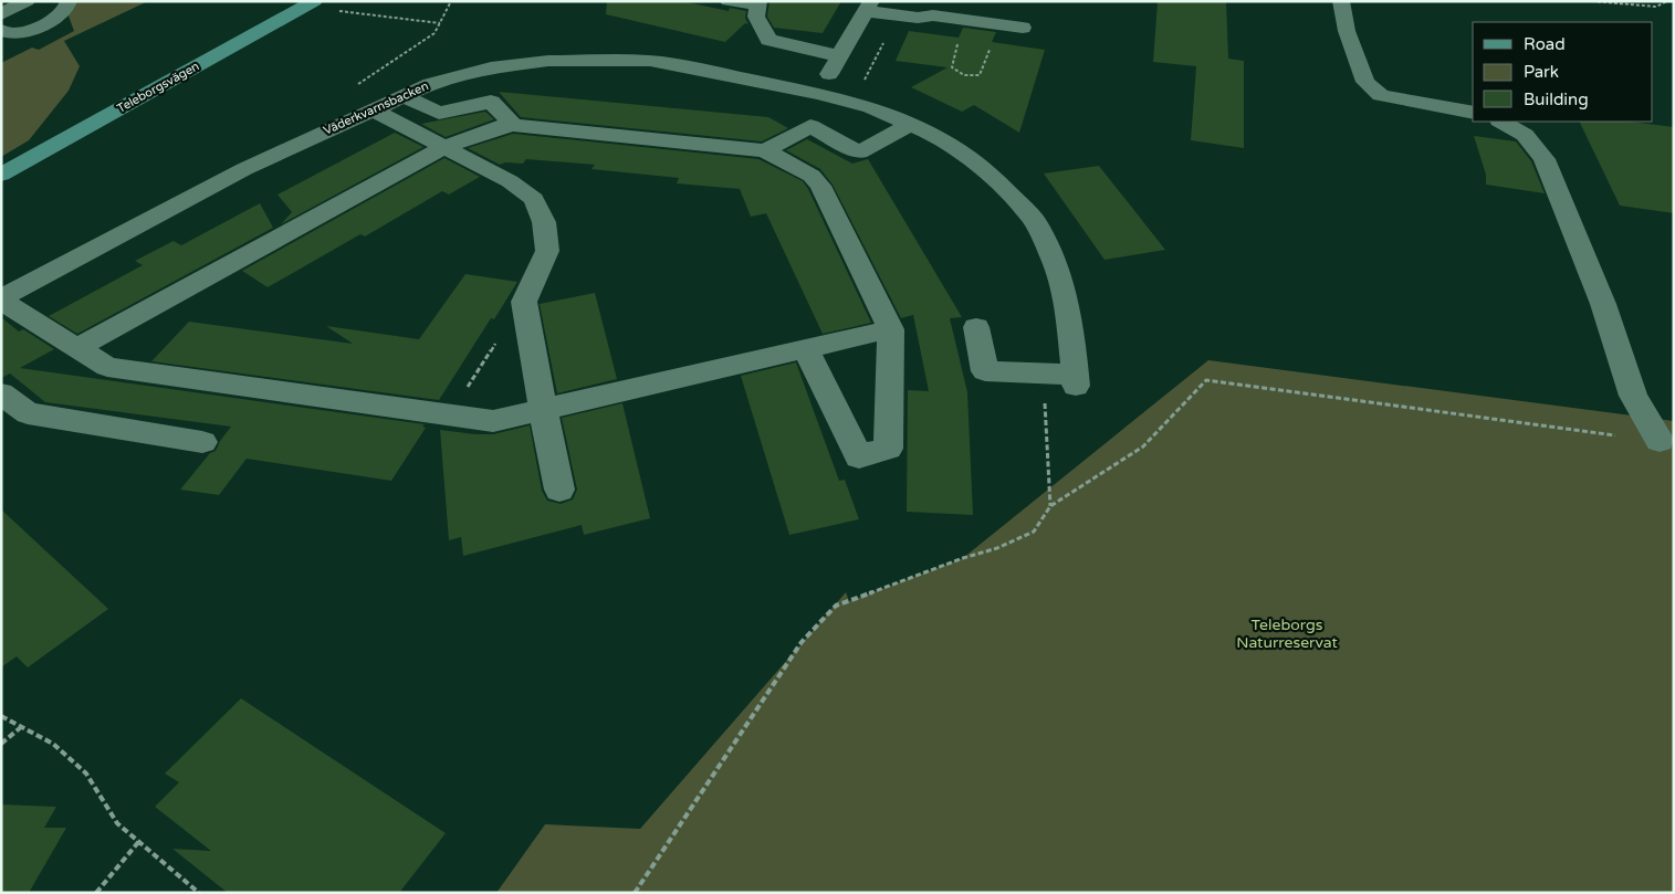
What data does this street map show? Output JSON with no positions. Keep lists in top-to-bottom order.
{
  "streets": {
    "main road": ["Teleborgsvägen"],
    "street": ["Väderkvarnsbacken"]
  },
  "parks": ["Teleborgs Naturreservat"],
  "legend": ["Road", "Park", "Building"]
}
